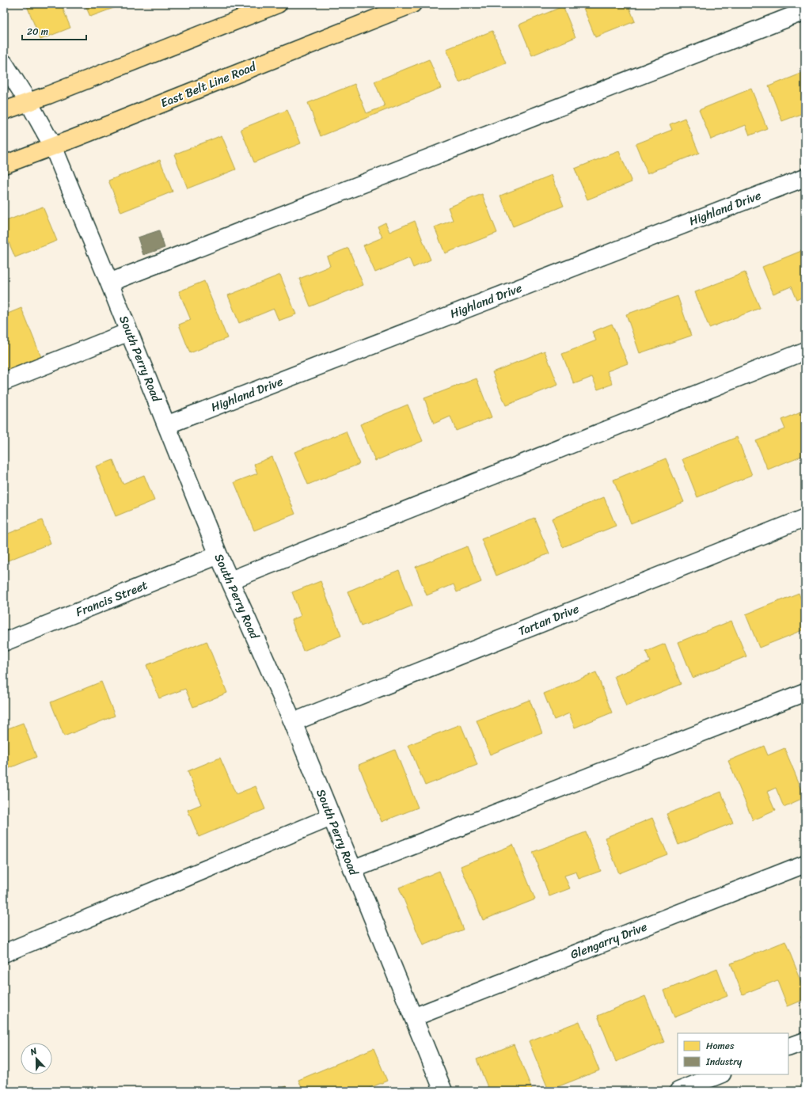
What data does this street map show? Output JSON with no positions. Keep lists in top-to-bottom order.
{
  "streets": {
    "main road": ["East Belt Line Road"],
    "street": [
      "Highland Drive",
      "South Perry Road",
      "Francis Street",
      "Tartan Drive",
      "Glengarry Drive"
    ]
  },
  "crossings": [
    ["East Belt Line Road", "South Perry Road"],
    ["Highland Drive", "South Perry Road"],
    ["South Perry Road", "Francis Street"],
    ["South Perry Road", "Tartan Drive"],
    ["South Perry Road", "Glengarry Drive"]
  ],
  "legend": ["Homes", "Industry"],
  "scale_bar": "20 m",
  "north": "top"
}
